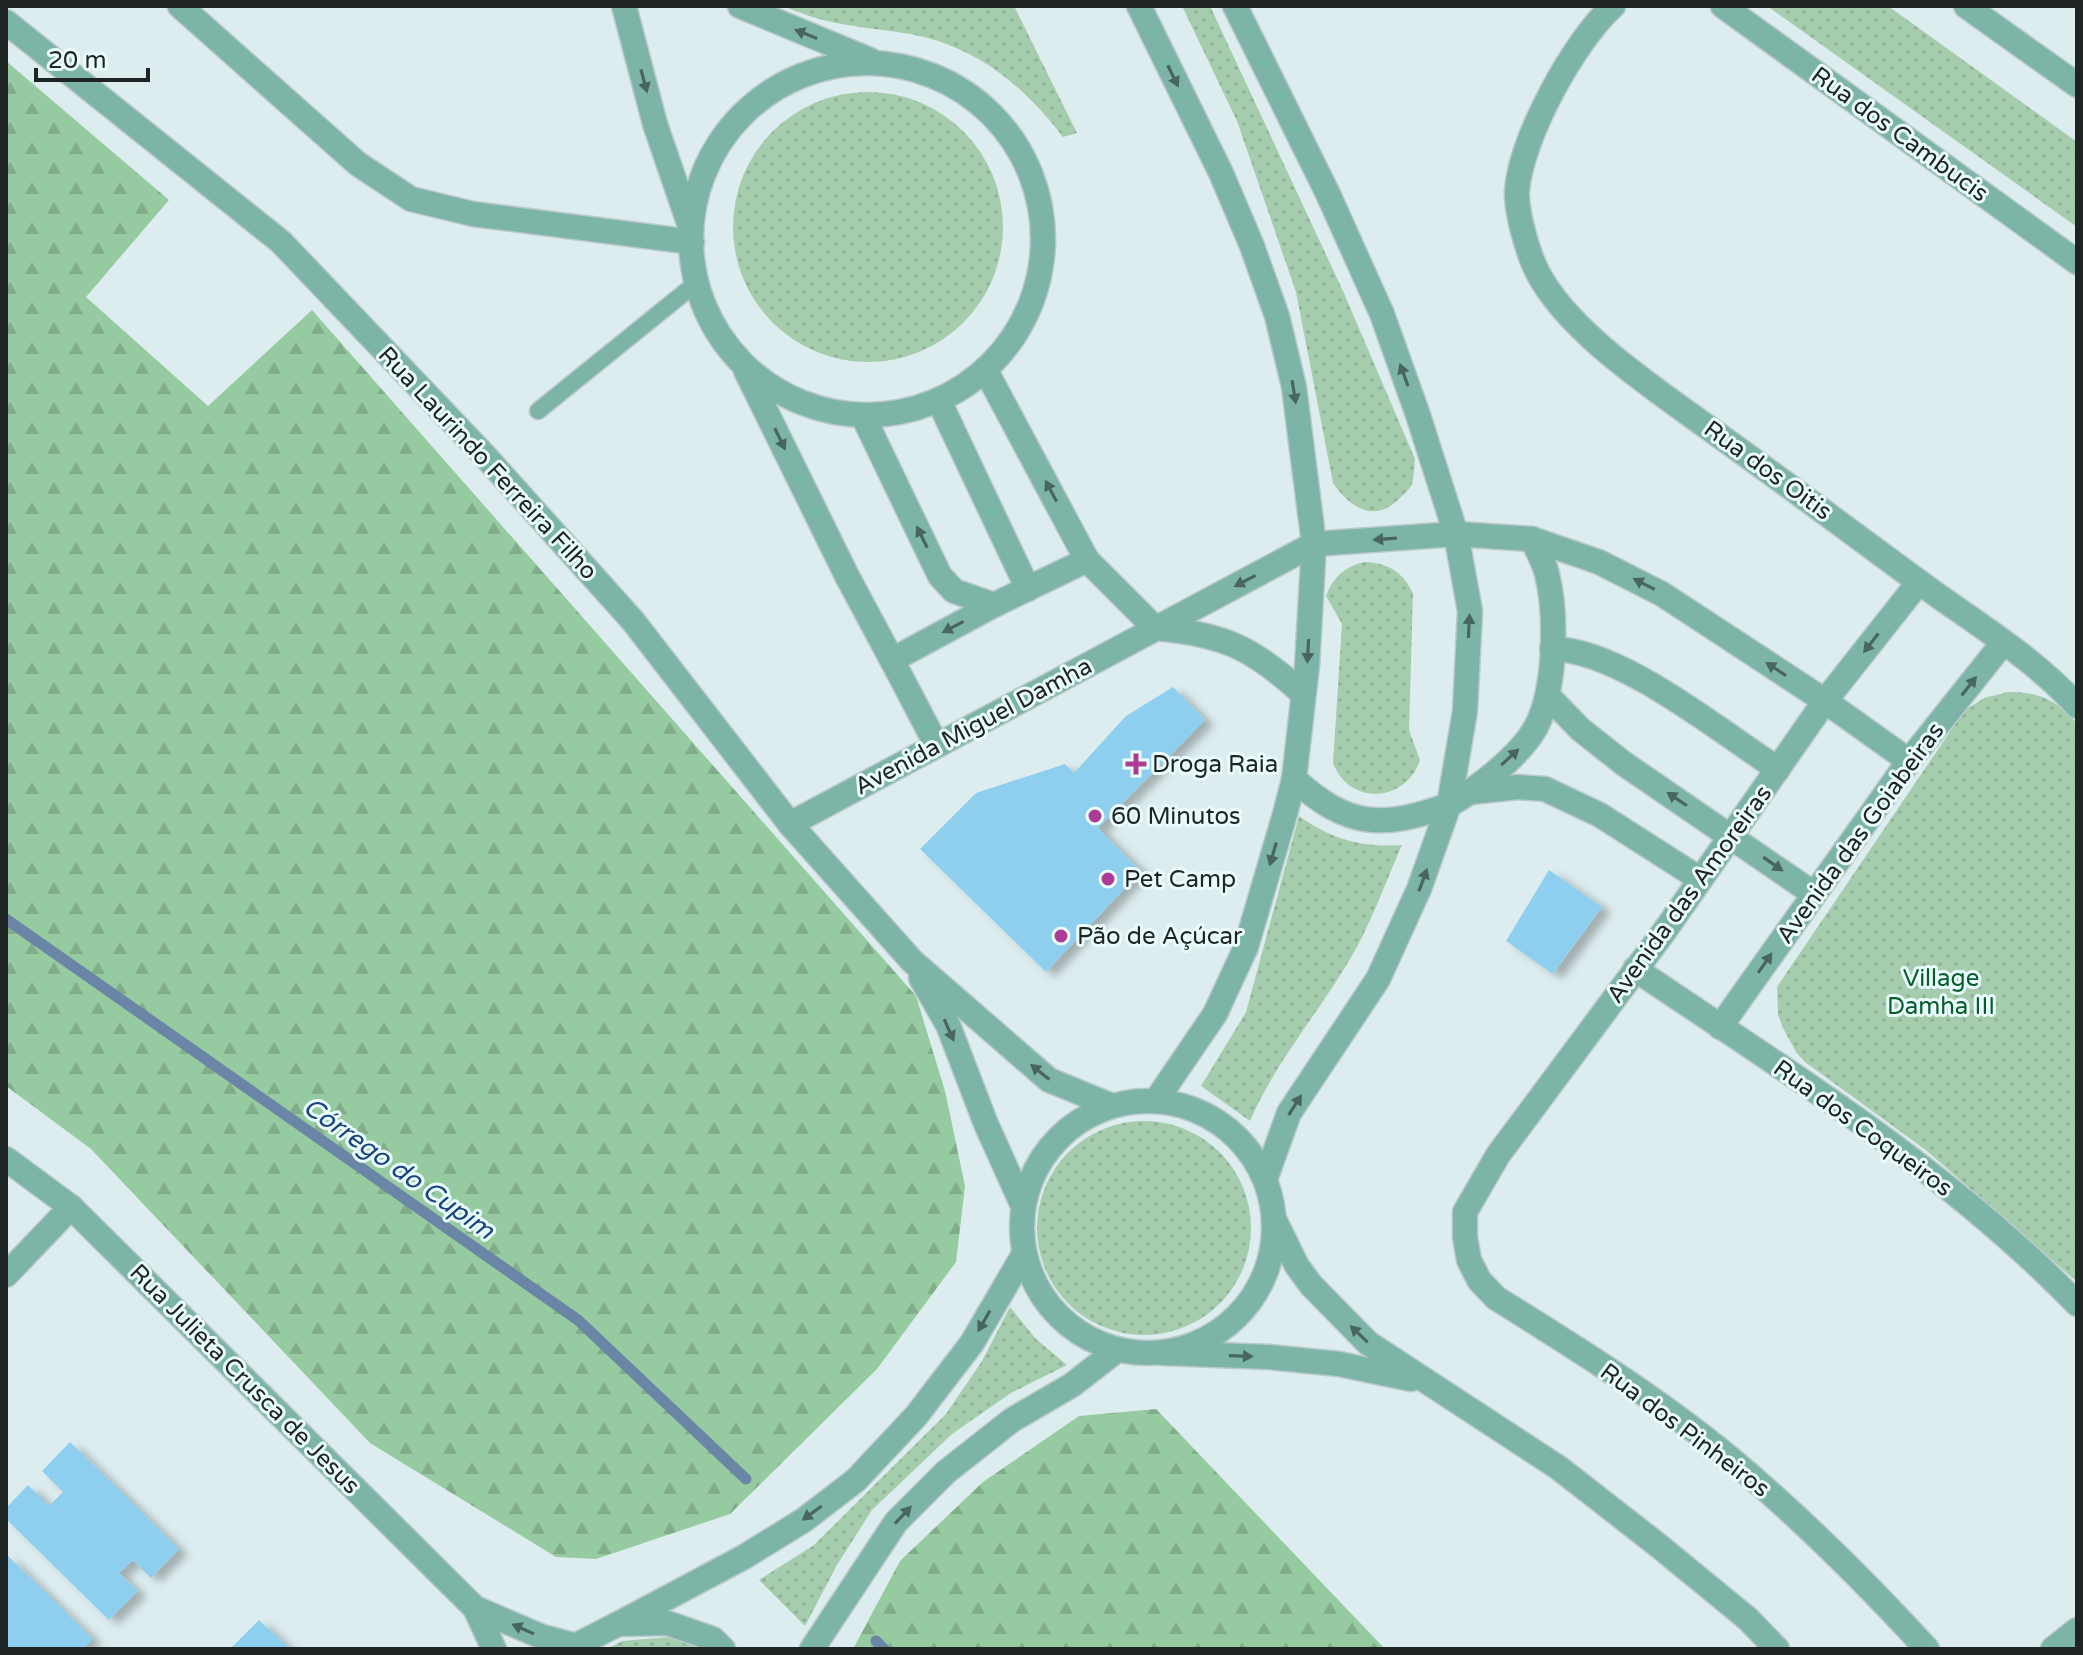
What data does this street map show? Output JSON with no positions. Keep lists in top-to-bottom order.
{
  "streets": {
    "street": [
      "Rua dos Cambucis",
      "Rua Laurindo Ferreira Filho",
      "Rua dos Oitis",
      "Avenida Miguel Damha",
      "Avenida das Goiabeiras",
      "Avenida das Amoreiras",
      "Rua dos Coqueiros",
      "Rua Julieta Crusca de Jesus",
      "Rua dos Pinheiros"
    ]
  },
  "crossings": [
    ["Rua Laurindo Ferreira Filho", "Avenida Miguel Damha"],
    ["Rua dos Oitis", "Avenida das Goiabeiras"],
    ["Rua dos Oitis", "Avenida das Amoreiras"],
    ["Avenida das Goiabeiras", "Rua dos Coqueiros"],
    ["Avenida das Amoreiras", "Rua dos Coqueiros"],
    ["Avenida das Amoreiras", "Rua dos Pinheiros"]
  ],
  "one_way": ["Avenida das Goiabeiras"],
  "water": ["Córrego do Cupim"],
  "parks": ["Village Damha III"],
  "places": {
    "health": ["Droga Raia"],
    "other": ["60 Minutos", "Pet Camp", "Pão de Açúcar"]
  },
  "scale_bar": "20 m"
}
